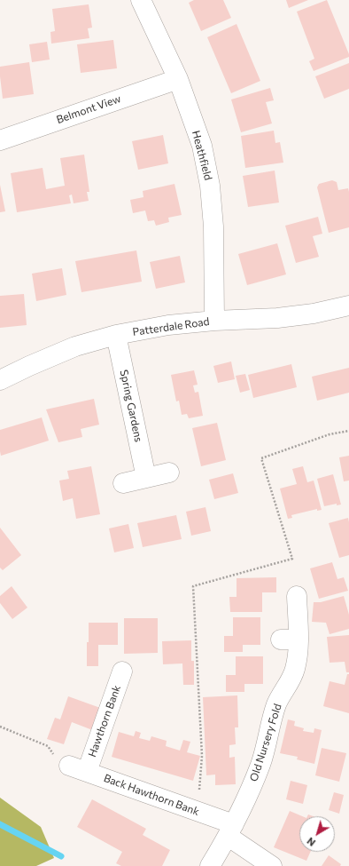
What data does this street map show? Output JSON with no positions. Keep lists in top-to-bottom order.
{
  "streets": {
    "street": [
      "Belmont View",
      "Heathfield",
      "Patterdale Road",
      "Spring Gardens",
      "Hawthorn Bank",
      "Old Nursery Fold",
      "Back Hawthorn Bank"
    ]
  },
  "crossings": [
    ["Belmont View", "Heathfield"],
    ["Heathfield", "Patterdale Road"],
    ["Patterdale Road", "Spring Gardens"],
    ["Hawthorn Bank", "Back Hawthorn Bank"],
    ["Old Nursery Fold", "Back Hawthorn Bank"]
  ],
  "north": "bottom left"
}
